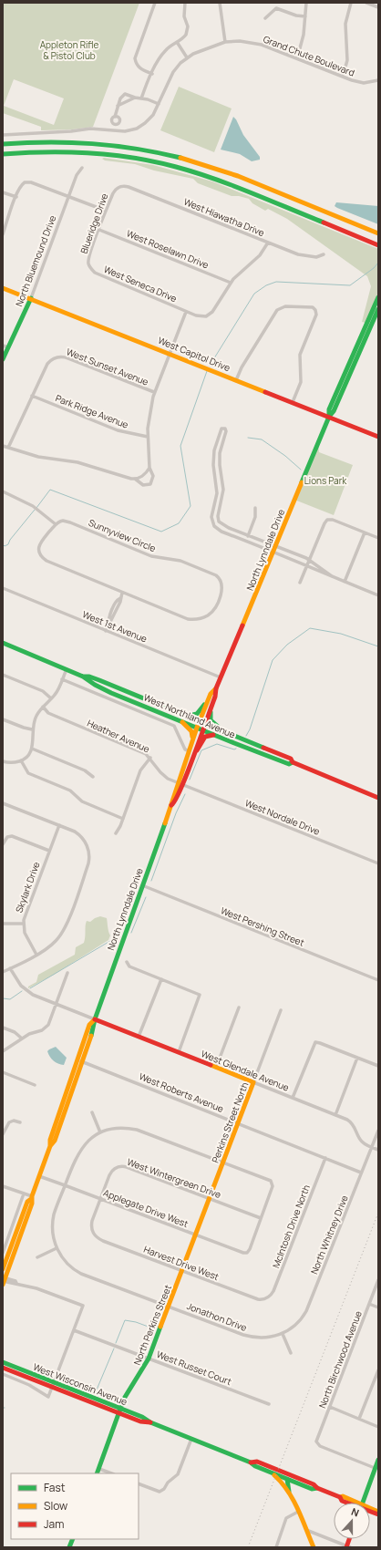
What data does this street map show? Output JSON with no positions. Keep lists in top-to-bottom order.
{
  "streets": {
    "main road": [
      "North Bluemound Drive",
      "West Capitol Drive",
      "North Lynndale Drive",
      "West Northland Avenue",
      "West Glendale Avenue",
      "Perkins Street North",
      "North Perkins Street",
      "West Wisconsin Avenue"
    ],
    "street": [
      "Grand Chute Boulevard",
      "West Hiawatha Drive",
      "Blueridge Drive",
      "West Roselawn Drive",
      "West Seneca Drive",
      "West Sunset Avenue",
      "Park Ridge Avenue",
      "Sunnyview Circle",
      "West 1st Avenue",
      "Heather Avenue",
      "West Nordale Drive",
      "Skylark Drive",
      "West Pershing Street",
      "West Roberts Avenue",
      "West Wintergreen Drive",
      "Applegate Drive West",
      "McIntosh Drive North",
      "North Whitney Drive",
      "Harvest Drive West",
      "Jonathon Drive",
      "North Birchwood Avenue",
      "West Russet Court"
    ]
  },
  "crossings": [
    ["West Hiawatha Drive", "Blueridge Drive"],
    ["West Hiawatha Drive", "West Seneca Drive"],
    ["Blueridge Drive", "West Roselawn Drive"],
    ["Blueridge Drive", "West Seneca Drive"],
    ["West Roselawn Drive", "West Seneca Drive"],
    ["North Bluemound Drive", "West Capitol Drive"],
    ["West Capitol Drive", "North Lynndale Drive"],
    ["West Sunset Avenue", "Park Ridge Avenue"],
    ["North Lynndale Drive", "West 1st Avenue"],
    ["North Lynndale Drive", "West Northland Avenue"],
    ["North Lynndale Drive", "Heather Avenue"],
    ["North Lynndale Drive", "West Nordale Drive"],
    ["North Lynndale Drive", "West Pershing Street"],
    ["North Lynndale Drive", "West Glendale Avenue"],
    ["North Lynndale Drive", "West Roberts Avenue"],
    ["North Lynndale Drive", "Applegate Drive West"],
    ["Heather Avenue", "West Nordale Drive"],
    ["West Glendale Avenue", "Perkins Street North"],
    ["West Glendale Avenue", "North Whitney Drive"],
    ["West Roberts Avenue", "Perkins Street North"],
    ["West Roberts Avenue", "McIntosh Drive North"],
    ["West Roberts Avenue", "North Whitney Drive"],
    ["Perkins Street North", "West Wintergreen Drive"],
    ["Perkins Street North", "North Perkins Street"],
    ["West Wintergreen Drive", "Applegate Drive West"],
    ["West Wintergreen Drive", "Harvest Drive West"],
    ["West Wintergreen Drive", "North Perkins Street"],
    ["Applegate Drive West", "North Perkins Street"],
    ["McIntosh Drive North", "Harvest Drive West"],
    ["North Whitney Drive", "Jonathon Drive"],
    ["Harvest Drive West", "North Perkins Street"],
    ["Jonathon Drive", "North Perkins Street"],
    ["North Perkins Street", "West Russet Court"],
    ["North Perkins Street", "West Wisconsin Avenue"]
  ],
  "parks": ["Appleton Rifle & Pistol Club", "Lions Park"],
  "legend": ["Fast", "Slow", "Jam"],
  "north": "top"
}
